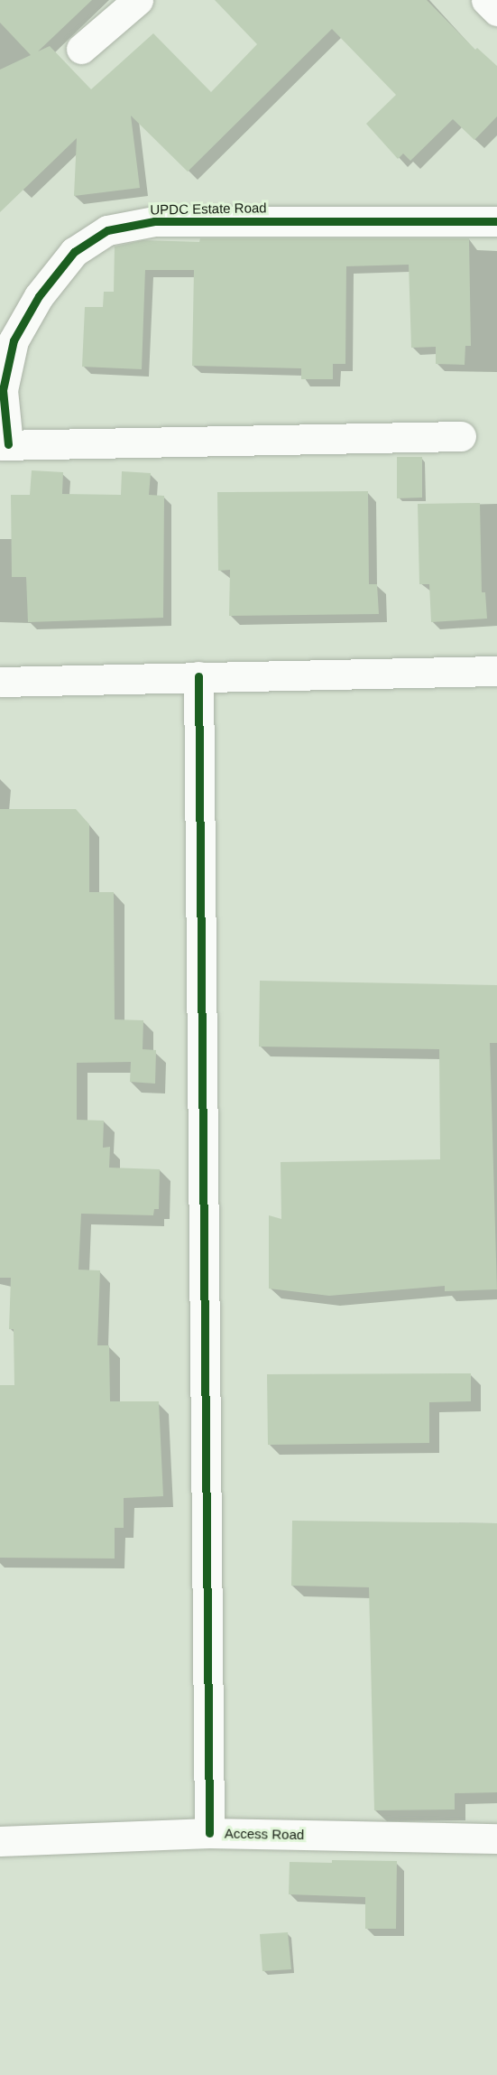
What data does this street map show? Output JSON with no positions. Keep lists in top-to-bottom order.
{
  "streets": {
    "street": ["UPDC Estate Road", "Access Road"]
  }
}
